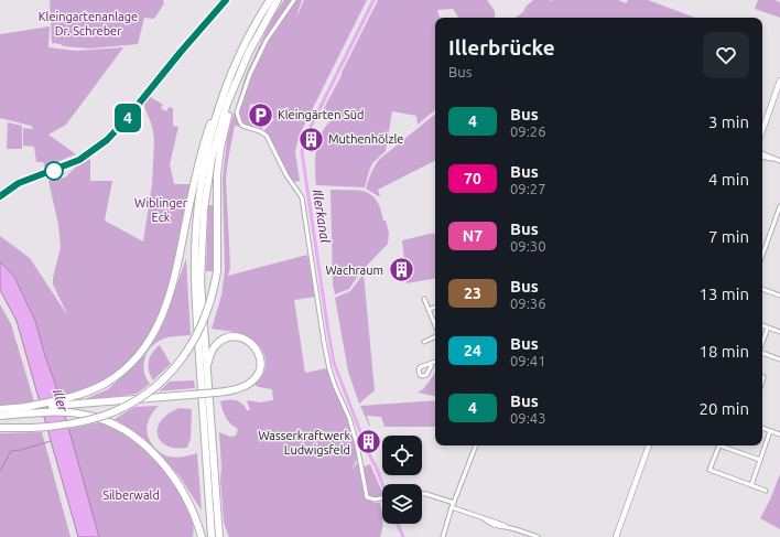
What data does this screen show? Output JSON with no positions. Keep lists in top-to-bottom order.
{
  "water": ["Illerkanal", "Iller"],
  "parks": ["Kleingartenanlage Dr. Schreber", "Wiblinger Eck", "Silberwald"],
  "places": {
    "parking": ["Kleingärten Süd"],
    "building": ["Muthenhölzle", "Wachraum", "Wasserkraftwerk Ludwigsfeld"]
  },
  "lines": ["bus line 4"],
  "page": {
    "on_map": "4",
    "heading": ["Illerbrücke", "Bus"],
    "list": [
      {
        "mark": "4",
        "name": "Bus",
        "note": "09:26",
        "value": "3 min"
      },
      {
        "mark": "70",
        "name": "Bus",
        "note": "09:27",
        "value": "4 min"
      },
      {
        "mark": "N7",
        "name": "Bus",
        "note": "09:30",
        "value": "7 min"
      },
      {
        "mark": "23",
        "name": "Bus",
        "note": "09:36",
        "value": "13 min"
      },
      {
        "mark": "24",
        "name": "Bus",
        "note": "09:41",
        "value": "18 min"
      },
      {
        "mark": "4",
        "name": "Bus",
        "note": "09:43",
        "value": "20 min"
      }
    ]
  }
}
